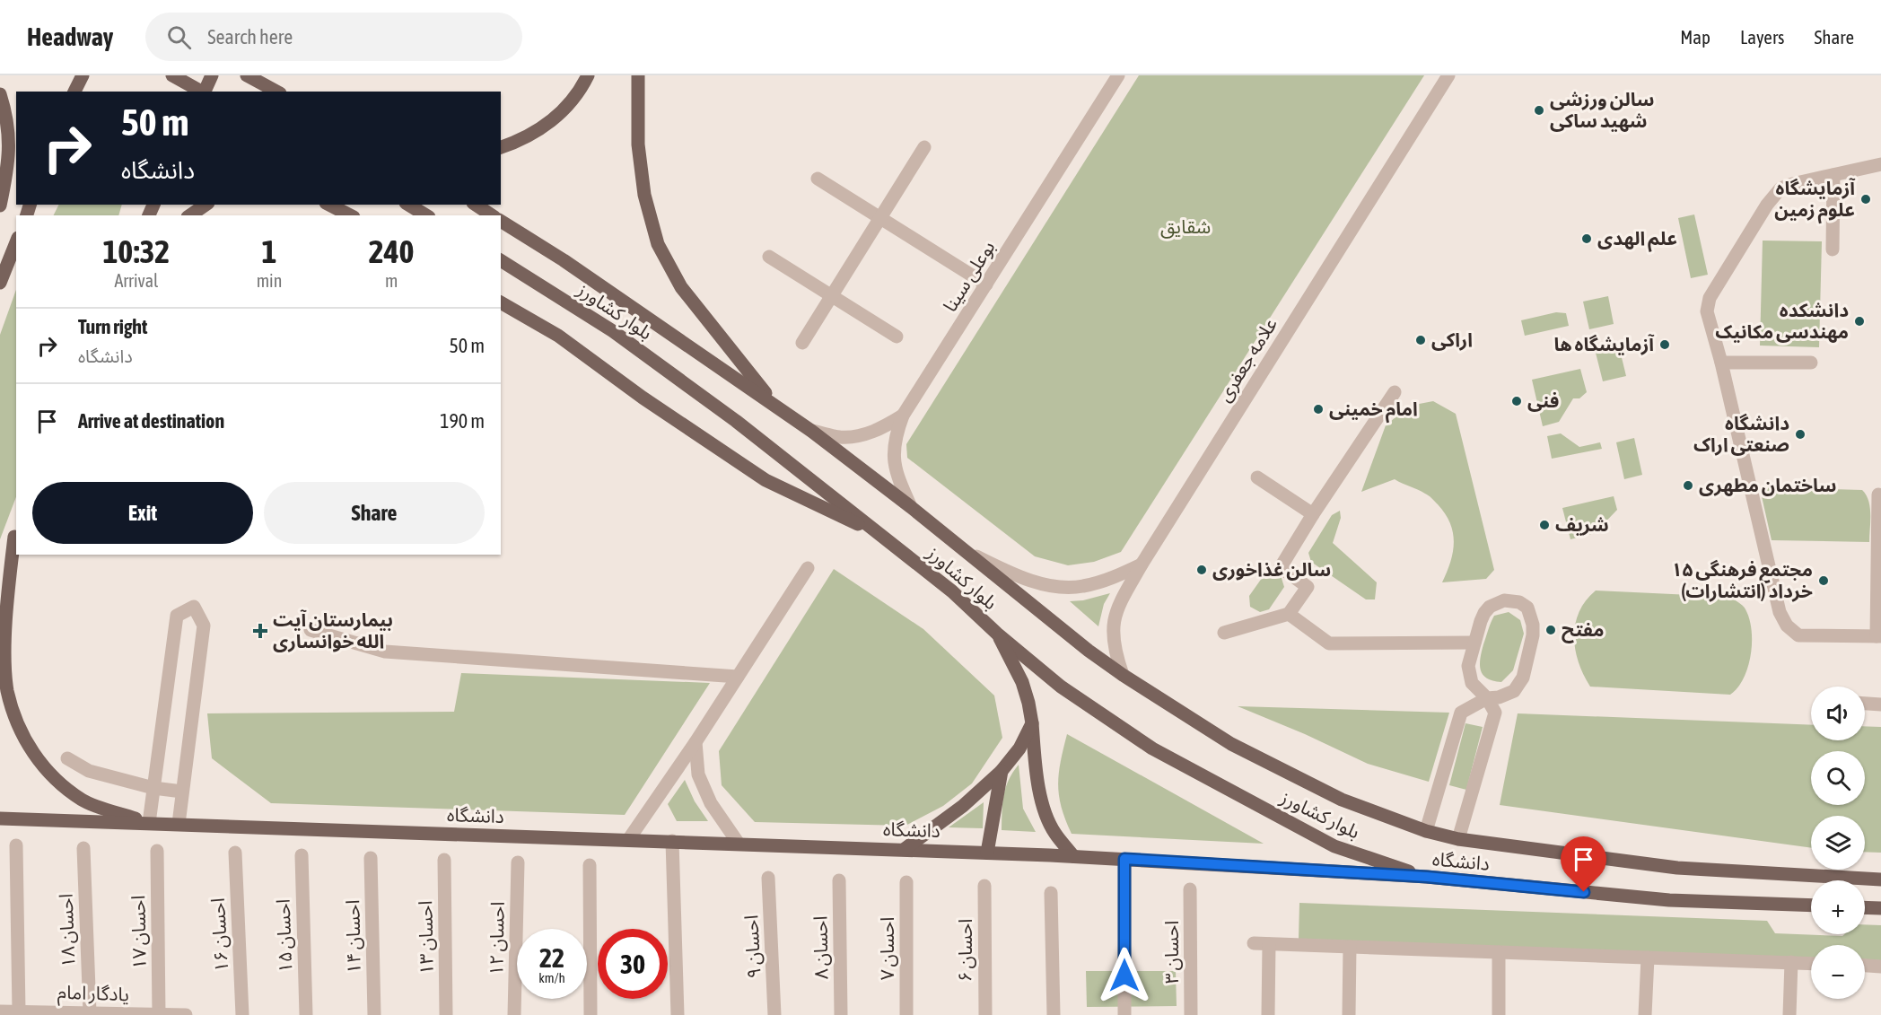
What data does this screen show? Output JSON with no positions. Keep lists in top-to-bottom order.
{
  "streets": {
    "main road": ["بلوار کشاورز", "دانشگاه"],
    "street": [
      "بوعلی سینا",
      "علامه جعفری",
      "احسان ۱۸",
      "احسان ۱۷",
      "احسان ۱۶",
      "احسان ۱۵",
      "احسان ۱۴",
      "احسان ۱۳",
      "احسان ۱۲",
      "احسان ۹",
      "احسان ۸",
      "احسان ۷",
      "احسان ۶",
      "احسان ۳",
      "یادگار امام"
    ]
  },
  "crossings": [
    ["بوعلی سینا", "بلوار کشاورز"],
    ["بلوار کشاورز", "علامه جعفری"],
    ["بلوار کشاورز", "دانشگاه"],
    ["احسان ۱۸", "یادگار امام"],
    ["احسان ۱۷", "یادگار امام"]
  ],
  "parks": ["شقایق"],
  "places": {
    "other": [
      "سالن ورزشی شهید ساکی",
      "آزمایشگاه علوم زمین",
      "علم الهدی",
      "دانشکده مهندسی مکانیک",
      "اراکی",
      "آزمایشگاه ها",
      "فنی",
      "امام خمینی",
      "دانشگاه صنعتی اراک",
      "ساختمان مطهری",
      "شریف",
      "سالن غذاخوری",
      "مجتمع فرهنگی ۱۵ خرداد (انتشارات)",
      "مفتح"
    ],
    "health": ["بیمارستان آیت الله خوانساری"]
  },
  "page": {
    "header": "Headway",
    "search": "Search here",
    "nav": ["Map", "Layers", "Share"],
    "turn": ["50 m", "دانشگاه"],
    "eta": [
      "10:32",
      "Arrival",
      "1",
      "min",
      "240",
      "m"
    ],
    "list": [
      {
        "name": "Turn right",
        "note": "دانشگاه",
        "value": "50 m"
      },
      {
        "name": "Arrive at destination",
        "value": "190 m"
      }
    ],
    "buttons": ["Exit", "Share"],
    "map_buttons": ["+", "−"],
    "speed": "22 km/h",
    "limit": "30"
  }
}
